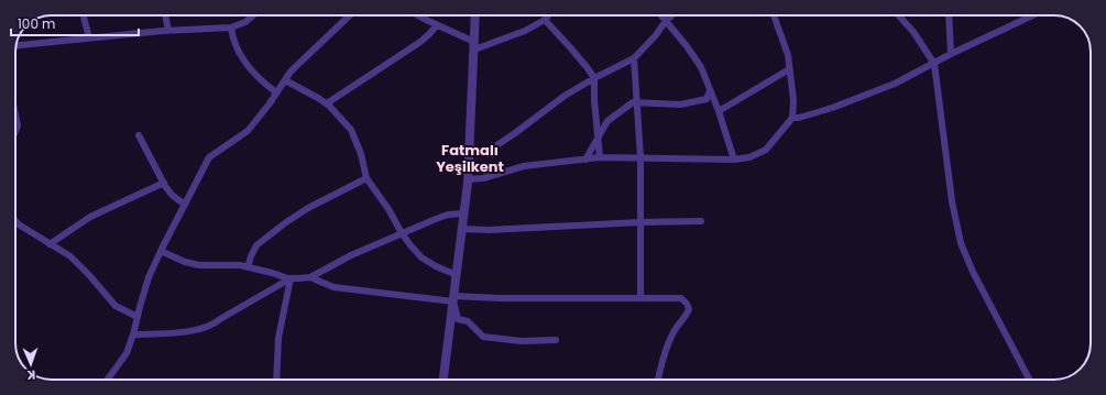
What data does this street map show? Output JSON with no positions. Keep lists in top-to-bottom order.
{
  "districts": ["Fatmalı Yeşilkent"],
  "scale_bar": "100 m",
  "north": "bottom"
}
